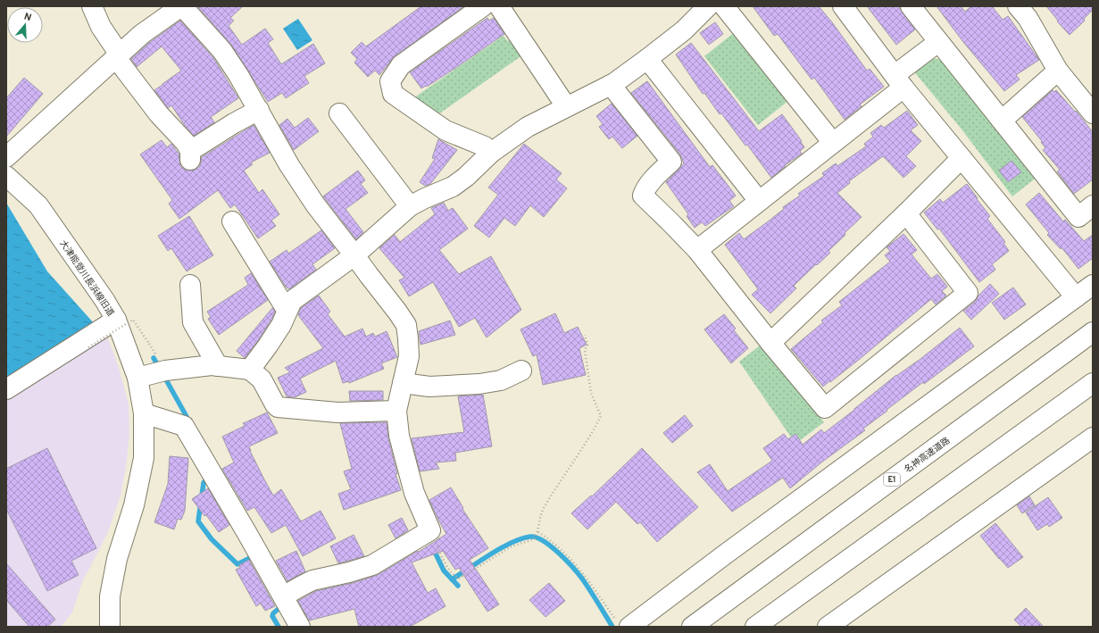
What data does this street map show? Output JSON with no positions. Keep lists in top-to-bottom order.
{
  "streets": {
    "main road": ["大津能登川長浜線旧道", "名神高速道路", "E1"]
  },
  "north": "top"
}
